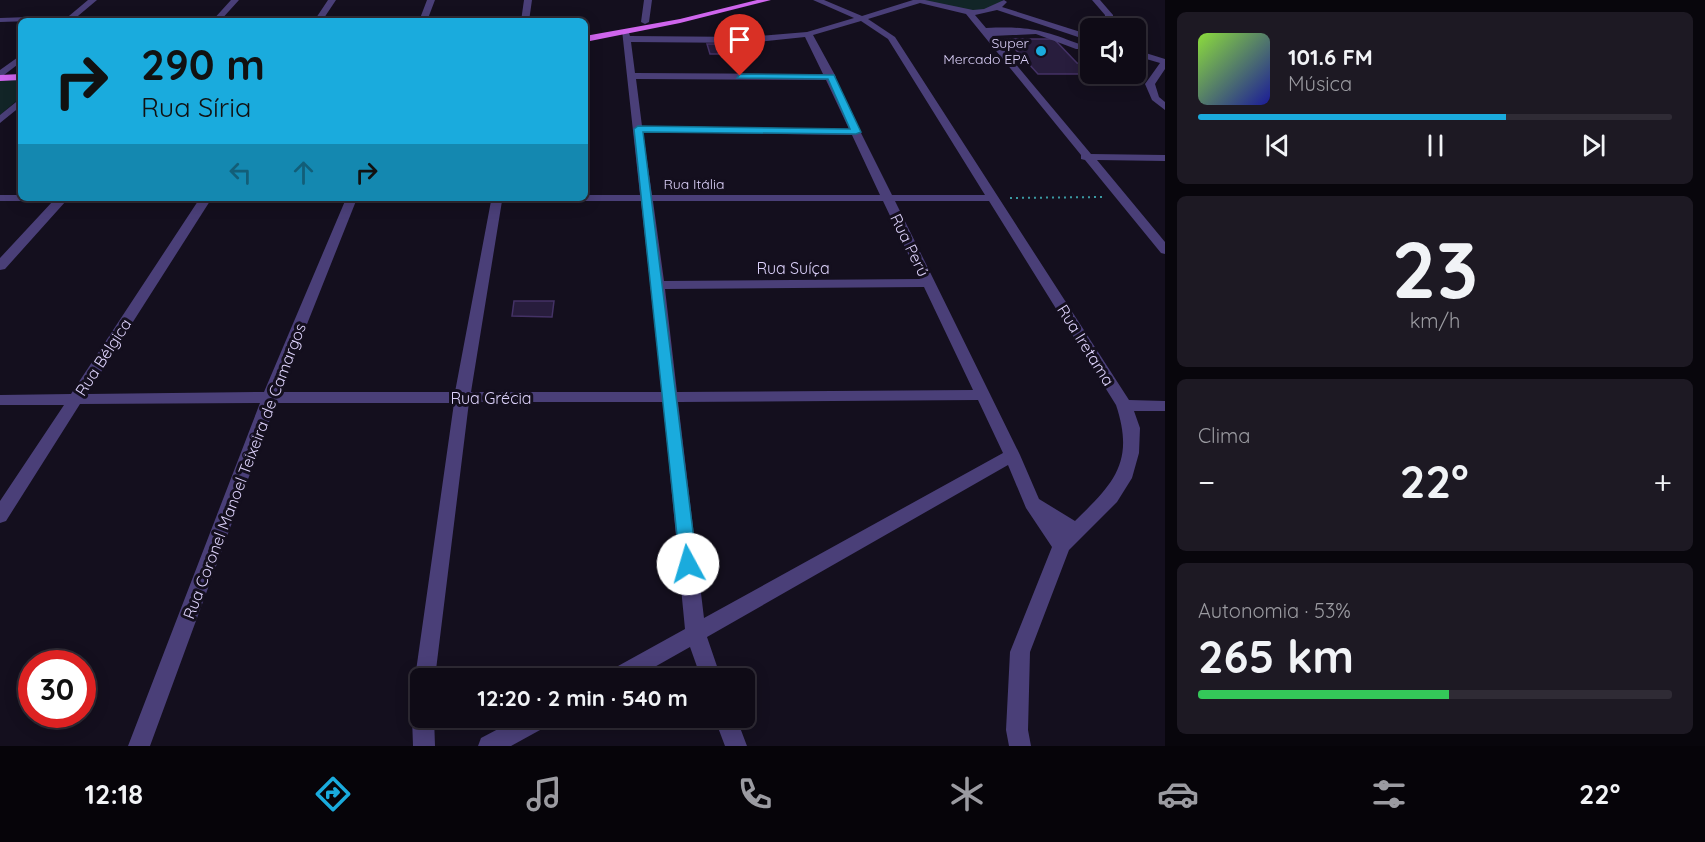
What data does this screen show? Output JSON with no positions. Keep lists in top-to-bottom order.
{
  "streets": {
    "street": [
      "Rua Itália",
      "Rua Perú",
      "Rua Suíça",
      "Rua Iretama",
      "Rua Bélgica",
      "Rua Grécia",
      "Rua Coronel Manoel Teixeira de Camargos"
    ]
  },
  "crossings": [
    ["Rua Itália", "Rua Perú"],
    ["Rua Itália", "Rua Iretama"],
    ["Rua Perú", "Rua Suíça"],
    ["Rua Perú", "Rua Iretama"],
    ["Rua Perú", "Rua Grécia"],
    ["Rua Bélgica", "Rua Grécia"],
    ["Rua Grécia", "Rua Coronel Manoel Teixeira de Camargos"]
  ],
  "places": ["Super Mercado EPA"],
  "page": {
    "turn": ["290 m", "Rua Síria"],
    "song": ["101.6 FM", "Música"],
    "tile": [
      ["23", "km/h"],
      "Clima",
      ["Autonomia · 53%", "265 km"]
    ],
    "heat": ["−", "22°", "+"],
    "limit": "30",
    "trip": "12:20 · 2 min · 540 m",
    "tabs": ["12:18", "22°"]
  }
}
